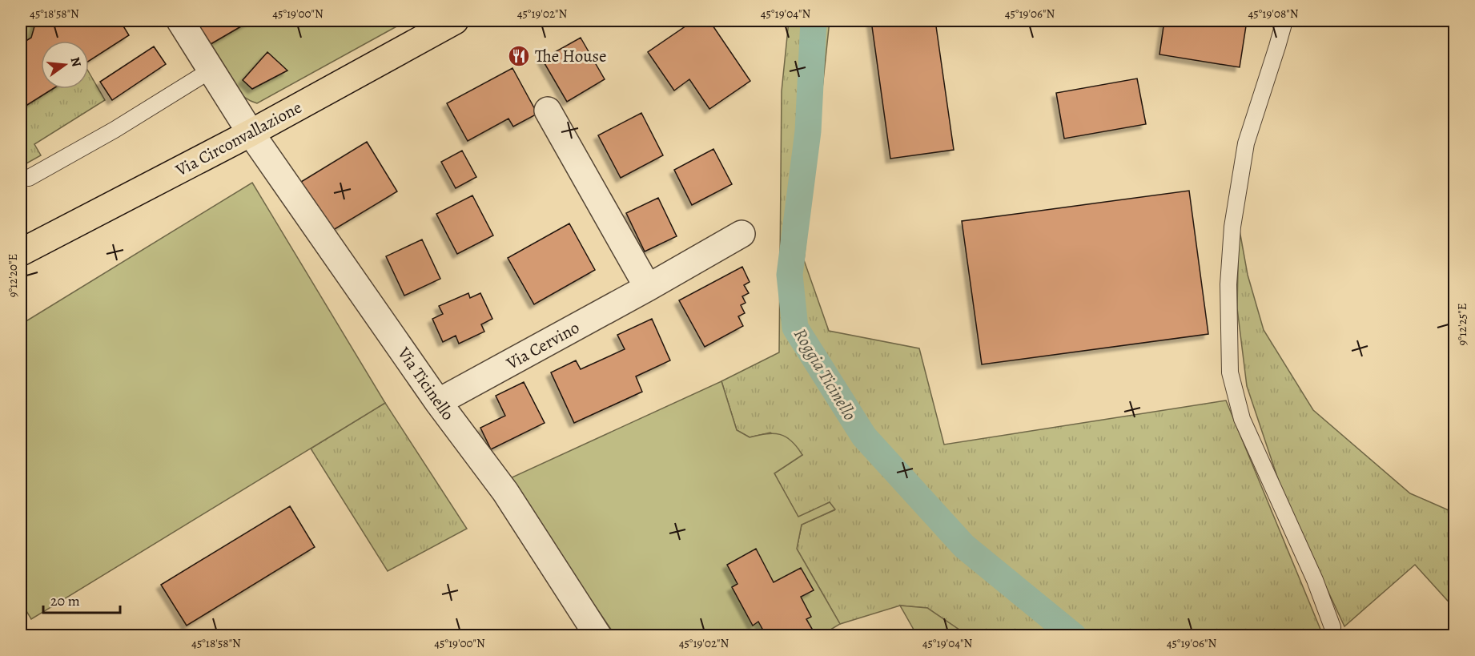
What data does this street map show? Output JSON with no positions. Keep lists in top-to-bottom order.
{
  "streets": {
    "main road": ["Via Circonvallazione"],
    "street": ["Via Cervino", "Via Ticinello"]
  },
  "crossings": [
    ["Via Circonvallazione", "Via Ticinello"],
    ["Via Cervino", "Via Ticinello"]
  ],
  "water": ["Roggia Ticinello"],
  "places": {
    "restaurant": ["The House"]
  },
  "scale_bar": "20 m",
  "north": "right",
  "coordinates": [
    "45°18'58\"N",
    "45°19'00\"N",
    "45°19'02\"N",
    "45°19'04\"N",
    "45°19'06\"N",
    "45°19'08\"N",
    "9°12'20\"E",
    "9°12'25\"E"
  ]
}
